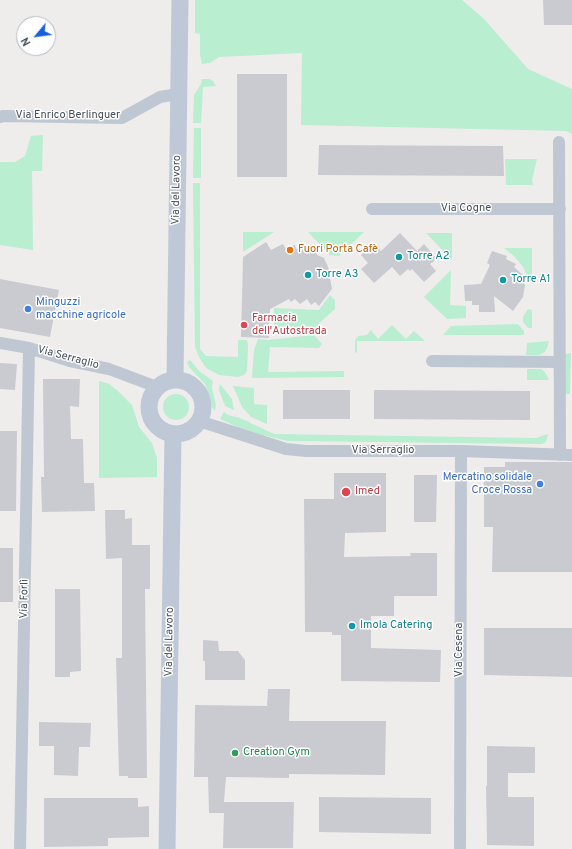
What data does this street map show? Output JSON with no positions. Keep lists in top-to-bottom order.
{
  "streets": {
    "main road": ["Via del Lavoro"],
    "street": [
      "Via Enrico Berlinguer",
      "Via Cogne",
      "Via Serraglio",
      "Via Forlì",
      "Via Cesena"
    ]
  },
  "crossings": [
    ["Via Enrico Berlinguer", "Via del Lavoro"],
    ["Via del Lavoro", "Via Serraglio"],
    ["Via Serraglio", "Via Forlì"],
    ["Via Serraglio", "Via Cesena"]
  ],
  "places": [
    "Fuori Porta Cafè",
    "Torre A2",
    "Torre A3",
    "Torre A1",
    "Minguzzi macchine agricole",
    "Farmacia dell'Autostrada",
    "Mercatino solidale Croce Rossa",
    "Imed",
    "Imola Catering",
    "Creation Gym"
  ],
  "north": "bottom left"
}
